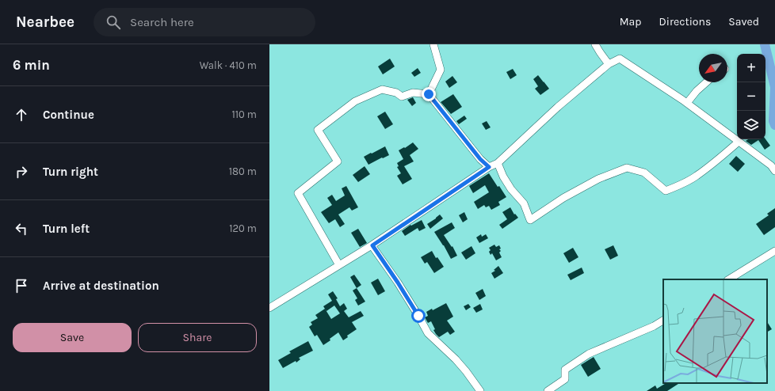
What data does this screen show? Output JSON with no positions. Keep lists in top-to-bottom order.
{
  "north": "bottom left",
  "page": {
    "header": "Nearbee",
    "search": "Search here",
    "nav": ["Map", "Directions", "Saved"],
    "heading": ["6 min", "Walk · 410 m"],
    "map_buttons": ["+", "−"],
    "list": [
      ["Continue", "110 m"],
      ["Turn right", "180 m"],
      ["Turn left", "120 m"],
      "Arrive at destination"
    ],
    "buttons": ["Save", "Share"]
  }
}
